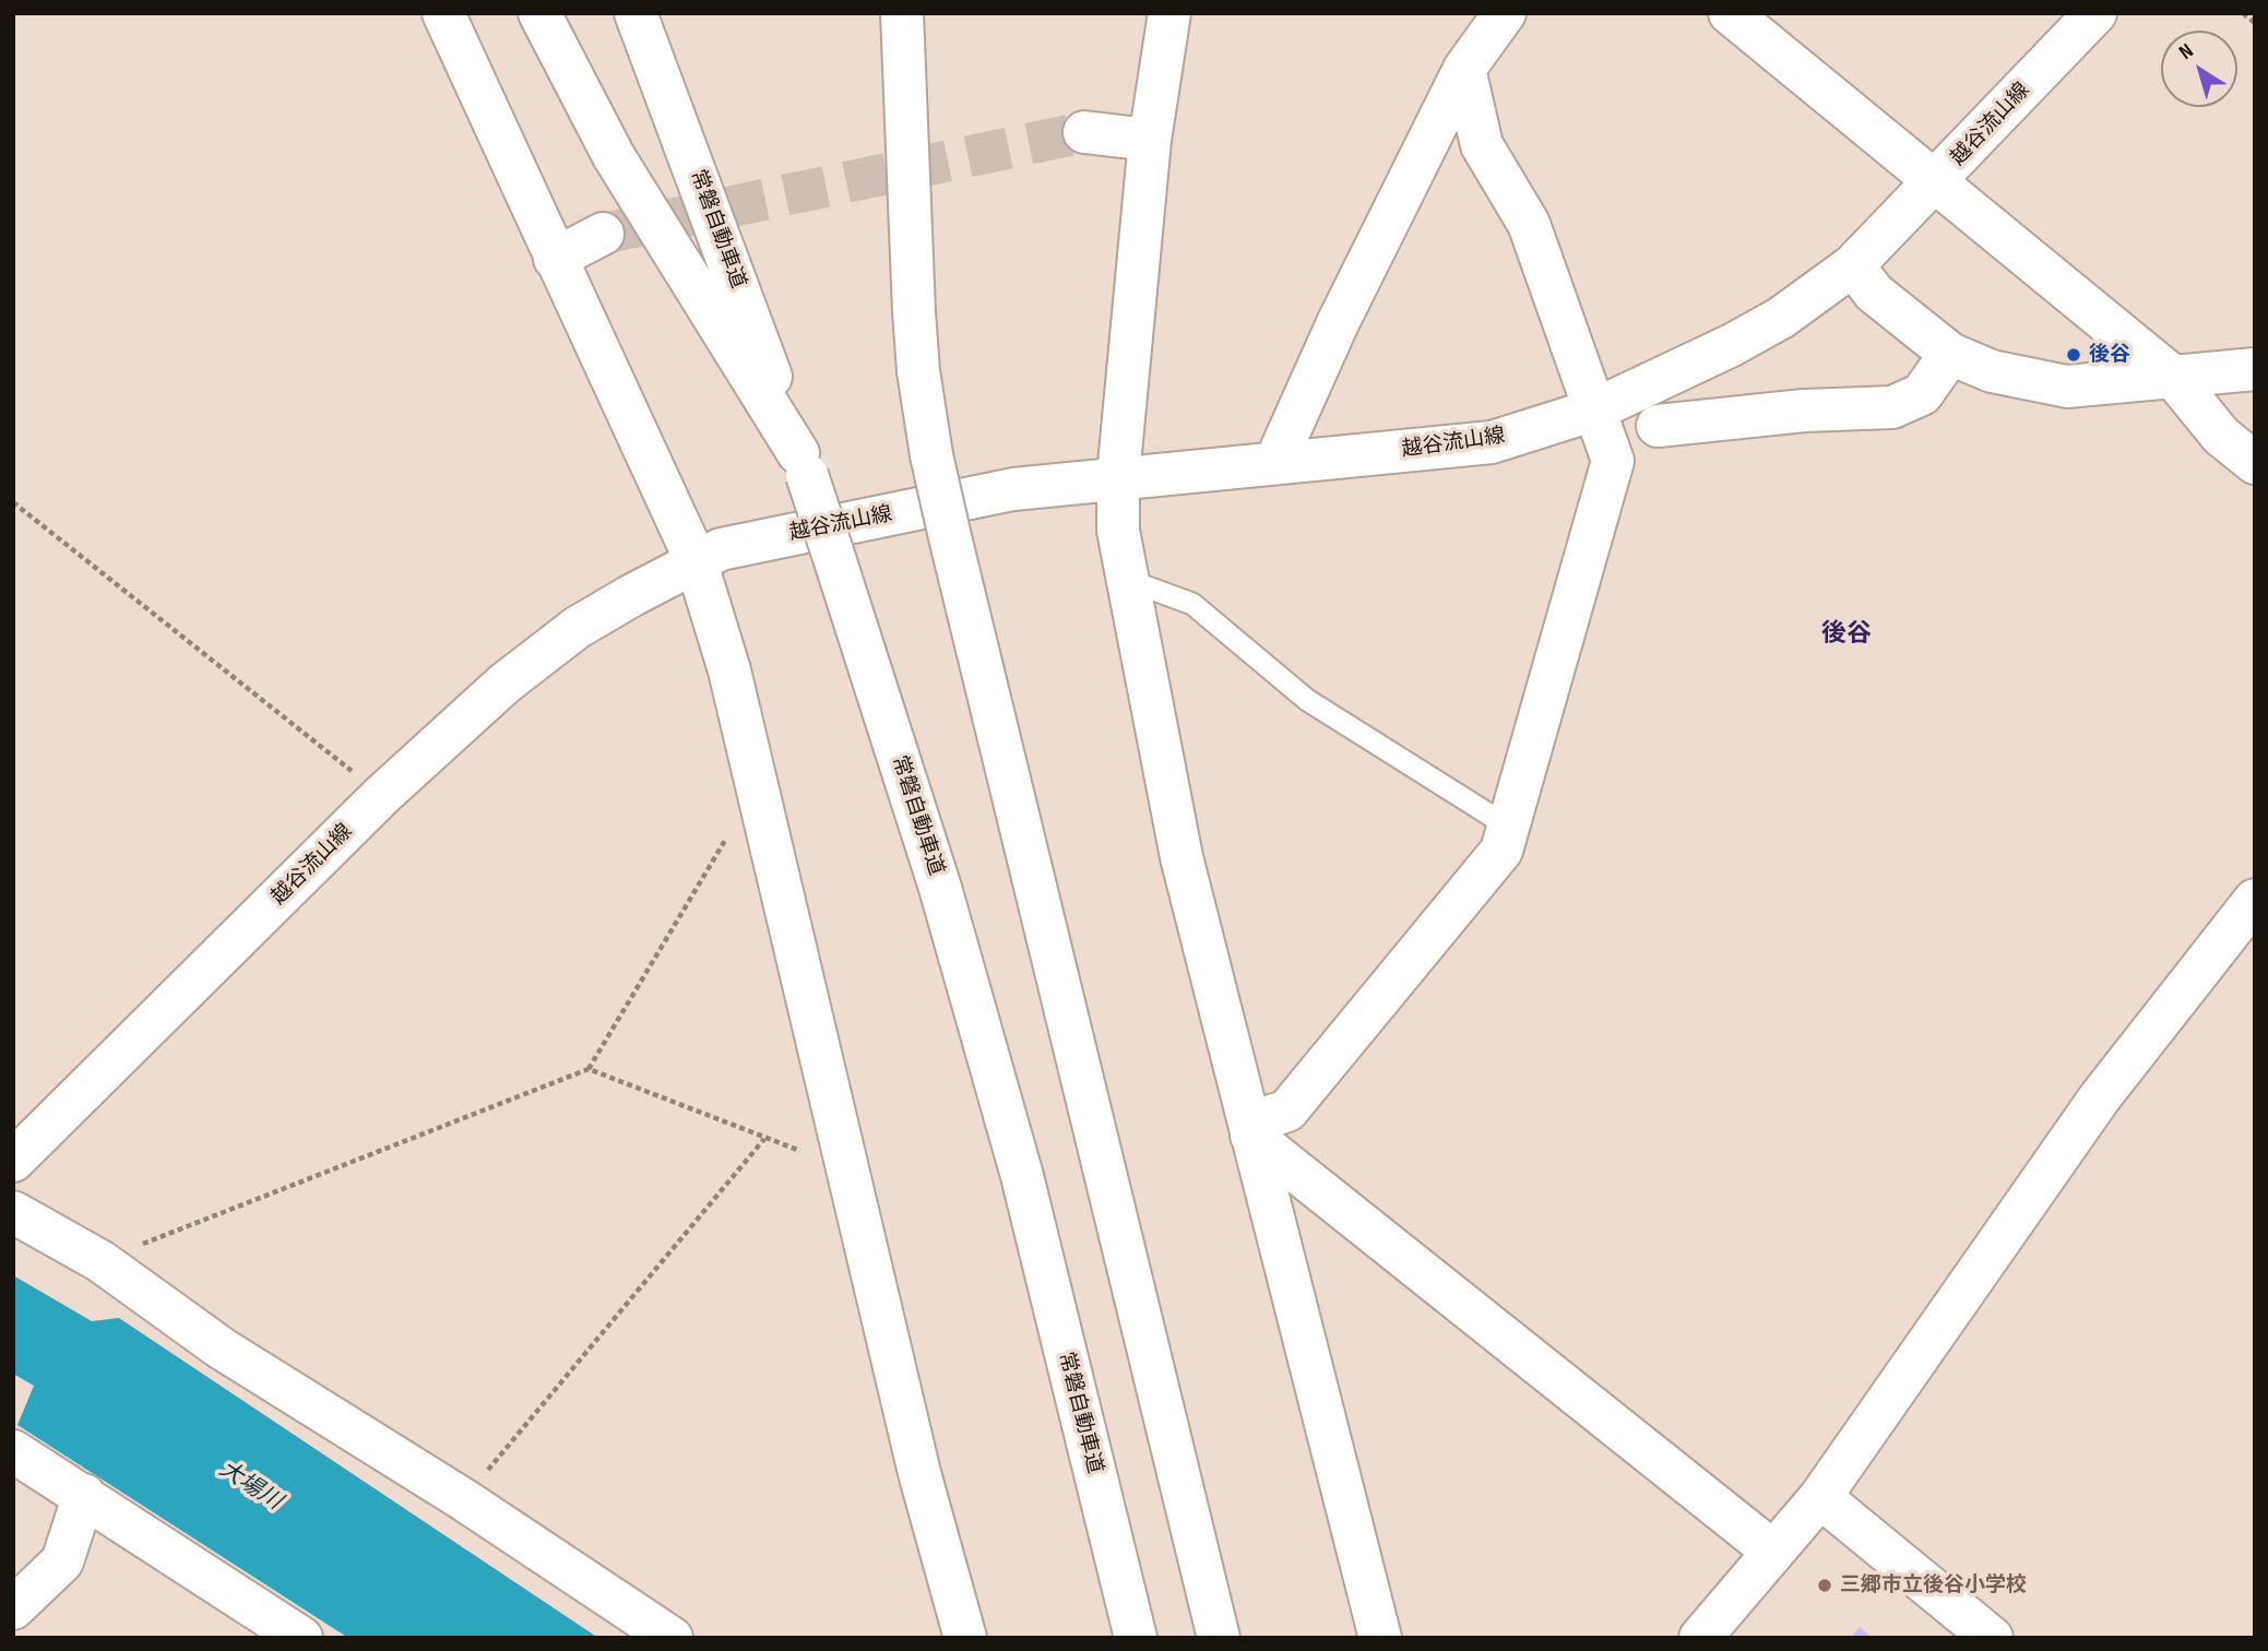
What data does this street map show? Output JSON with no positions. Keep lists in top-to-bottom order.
{
  "streets": {
    "main road": ["越谷流山線", "常磐自動車道"]
  },
  "districts": ["後谷"],
  "water": ["大場川"],
  "places": ["後谷", "三郷市立後谷小学校"],
  "north": "top left"
}
